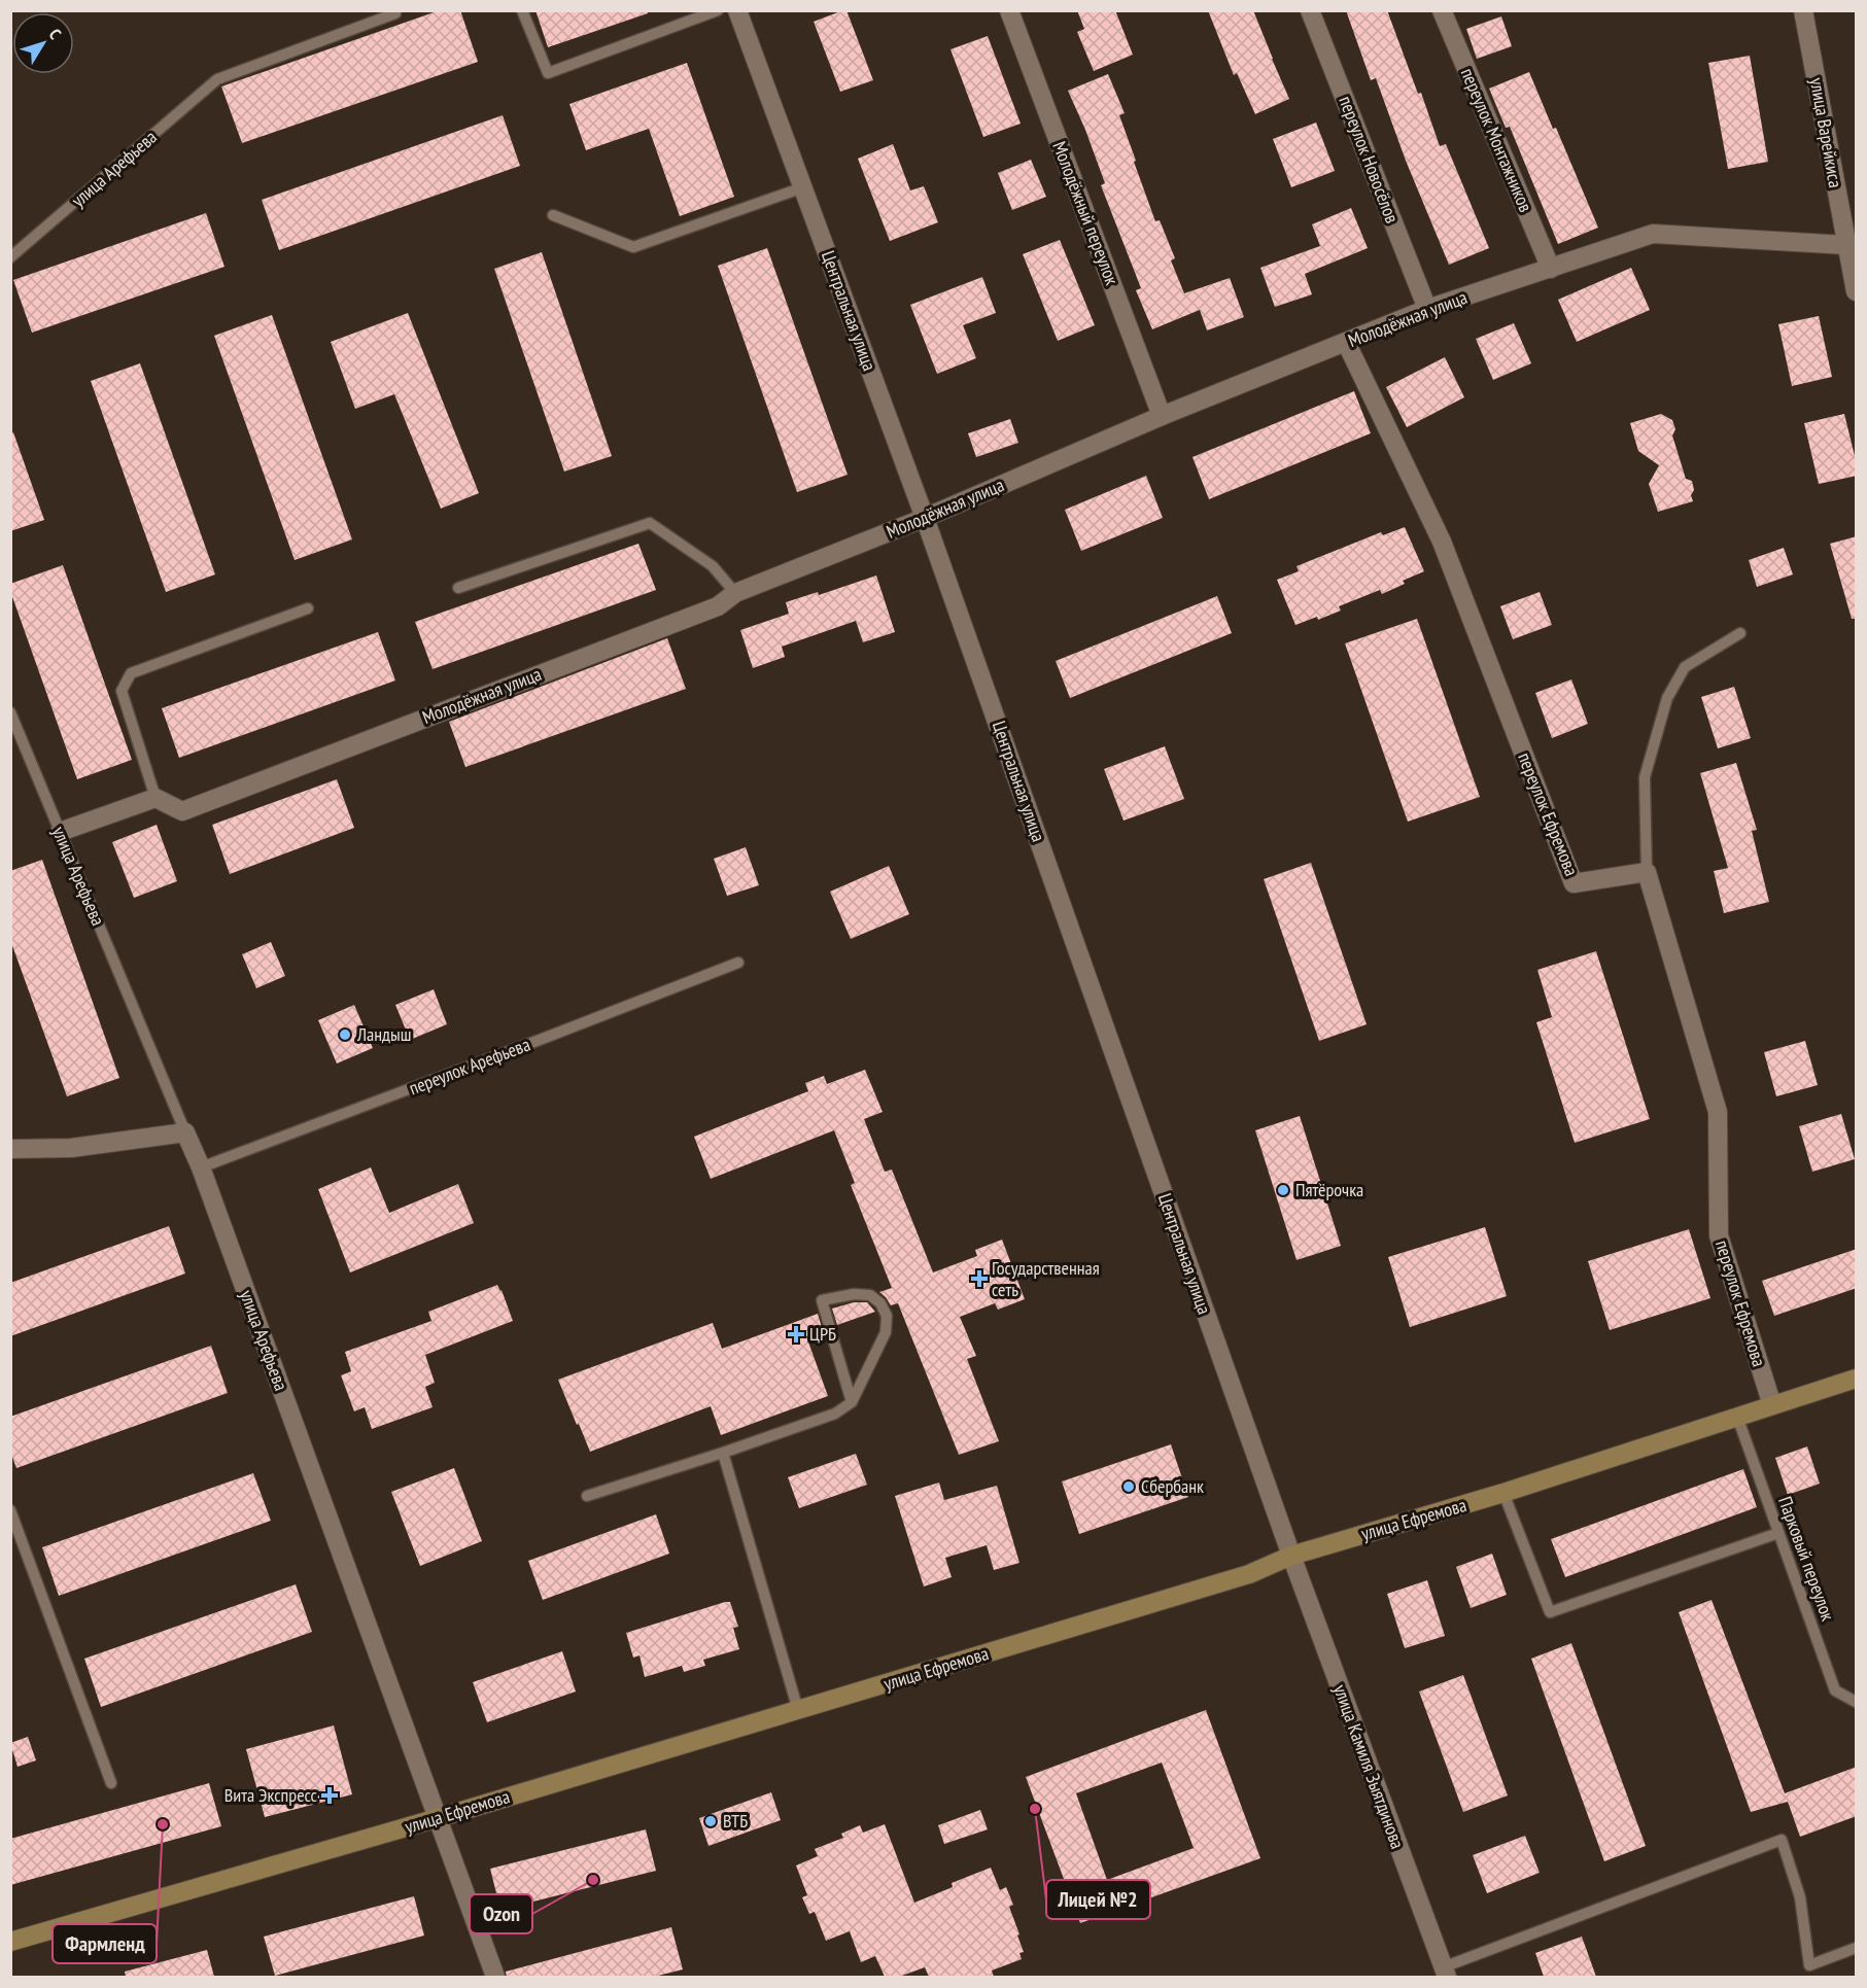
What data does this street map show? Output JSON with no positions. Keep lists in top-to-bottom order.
{
  "streets": {
    "street": [
      "улица Варейкиса",
      "переулок Монтажников",
      "переулок Новосёлов",
      "улица Арефьева",
      "Молодёжный переулок",
      "Центральная улица",
      "Молодёжная улица",
      "переулок Ефремова",
      "улица Ефремова",
      "улица Камиля Зыятдинова"
    ],
    "lane": ["переулок Арефьева", "Парковый переулок"]
  },
  "crossings": [
    ["улица Варейкиса", "Молодёжная улица"],
    ["переулок Монтажников", "Молодёжная улица"],
    ["переулок Новосёлов", "Молодёжная улица"],
    ["улица Арефьева", "переулок Арефьева"],
    ["улица Арефьева", "улица Ефремова"],
    ["Молодёжный переулок", "Молодёжная улица"],
    ["Центральная улица", "Молодёжная улица"],
    ["Центральная улица", "улица Ефремова"],
    ["Центральная улица", "улица Камиля Зыятдинова"],
    ["Молодёжная улица", "переулок Ефремова"],
    ["переулок Ефремова", "улица Ефремова"],
    ["улица Ефремова", "Парковый переулок"],
    ["улица Ефремова", "улица Камиля Зыятдинова"]
  ],
  "places": {
    "other": [
      "Ландыш",
      "Пятёрочка",
      "Сбербанк",
      "Лицей №2",
      "ВТБ",
      "Фармленд",
      "Ozon"
    ],
    "health": ["Государственная сеть", "ЦРБ", "Вита Экспресс"]
  },
  "north": "top right"
}
